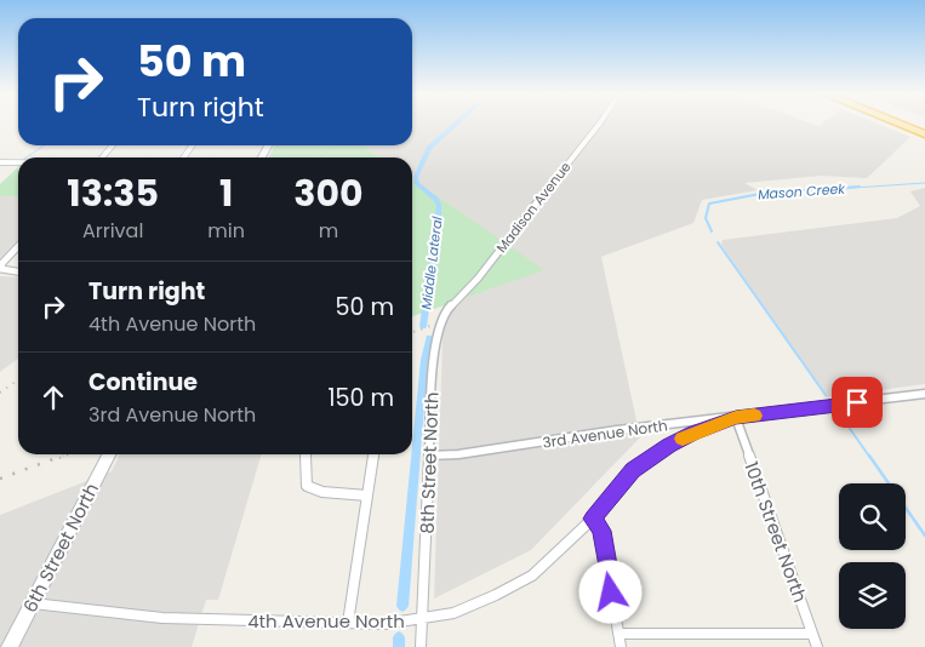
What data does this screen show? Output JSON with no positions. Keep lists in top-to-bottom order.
{
  "streets": {
    "street": [
      "Madison Avenue",
      "3rd Avenue North",
      "8th Street North",
      "10th Street North",
      "6th Street North",
      "4th Avenue North"
    ]
  },
  "crossings": [
    ["Madison Avenue", "8th Street North"],
    ["3rd Avenue North", "8th Street North"],
    ["3rd Avenue North", "10th Street North"],
    ["3rd Avenue North", "4th Avenue North"],
    ["8th Street North", "4th Avenue North"],
    ["10th Street North", "4th Avenue North"],
    ["6th Street North", "4th Avenue North"]
  ],
  "water": ["Mason Creek", "Middle Lateral"],
  "page": {
    "turn": ["50 m", "Turn right"],
    "eta": [
      "13:35",
      "Arrival",
      "1",
      "min",
      "300",
      "m"
    ],
    "list": [
      {
        "name": "Turn right",
        "note": "4th Avenue North",
        "value": "50 m"
      },
      {
        "name": "Continue",
        "note": "3rd Avenue North",
        "value": "150 m"
      }
    ]
  }
}
